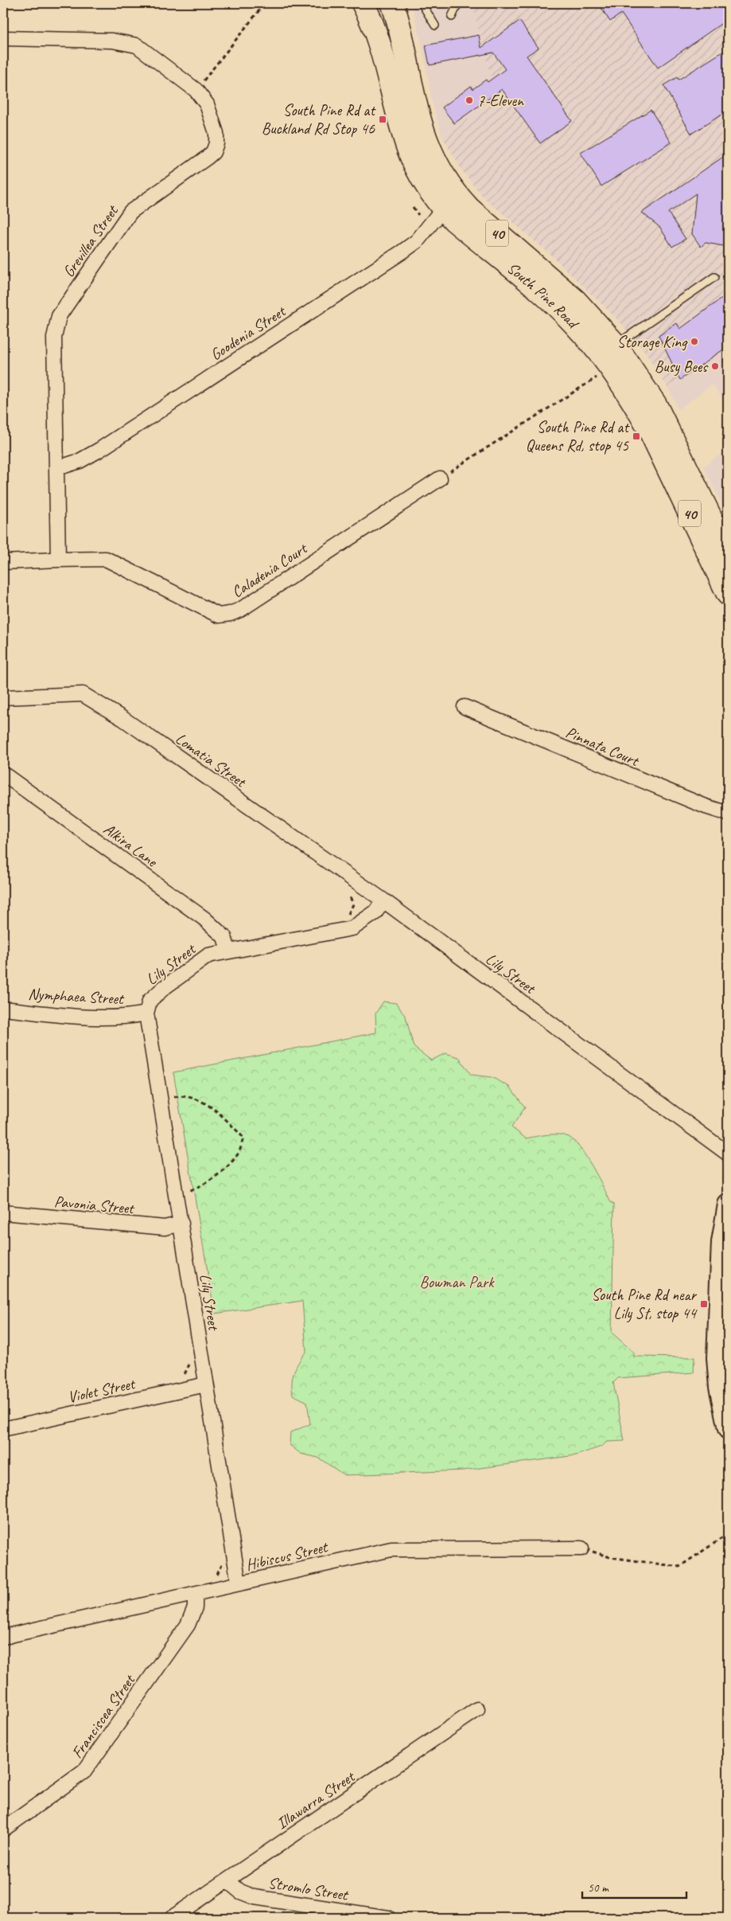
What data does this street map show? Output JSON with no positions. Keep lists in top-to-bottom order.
{
  "streets": {
    "main road": ["40", "South Pine Road"],
    "street": [
      "Grevillea Street",
      "Goodenia Street",
      "Caladenia Court",
      "Pinnata Court",
      "Lomatia Street",
      "Alkira Lane",
      "Lily Street",
      "Nymphaea Street",
      "Pavonia Street",
      "Violet Street",
      "Hibiscus Street",
      "Franciscea Street",
      "Illawarra Street",
      "Stromlo Street"
    ]
  },
  "crossings": [
    ["Grevillea Street", "Goodenia Street"],
    ["Grevillea Street", "Caladenia Court"],
    ["South Pine Road", "Goodenia Street"],
    ["Lomatia Street", "Lily Street"],
    ["Alkira Lane", "Lily Street"],
    ["Lily Street", "Nymphaea Street"],
    ["Lily Street", "Pavonia Street"],
    ["Lily Street", "Violet Street"],
    ["Lily Street", "Hibiscus Street"],
    ["Hibiscus Street", "Franciscea Street"],
    ["Illawarra Street", "Stromlo Street"]
  ],
  "parks": ["Bowman Park"],
  "places": {
    "other": ["7-Eleven", "Storage King", "Busy Bees"],
    "transit": ["South Pine Rd at Buckland Rd Stop 46", "South Pine Rd at Queens Rd, stop 45", "South Pine Rd near Lily St, stop 44"]
  },
  "scale_bar": "50 m"
}
